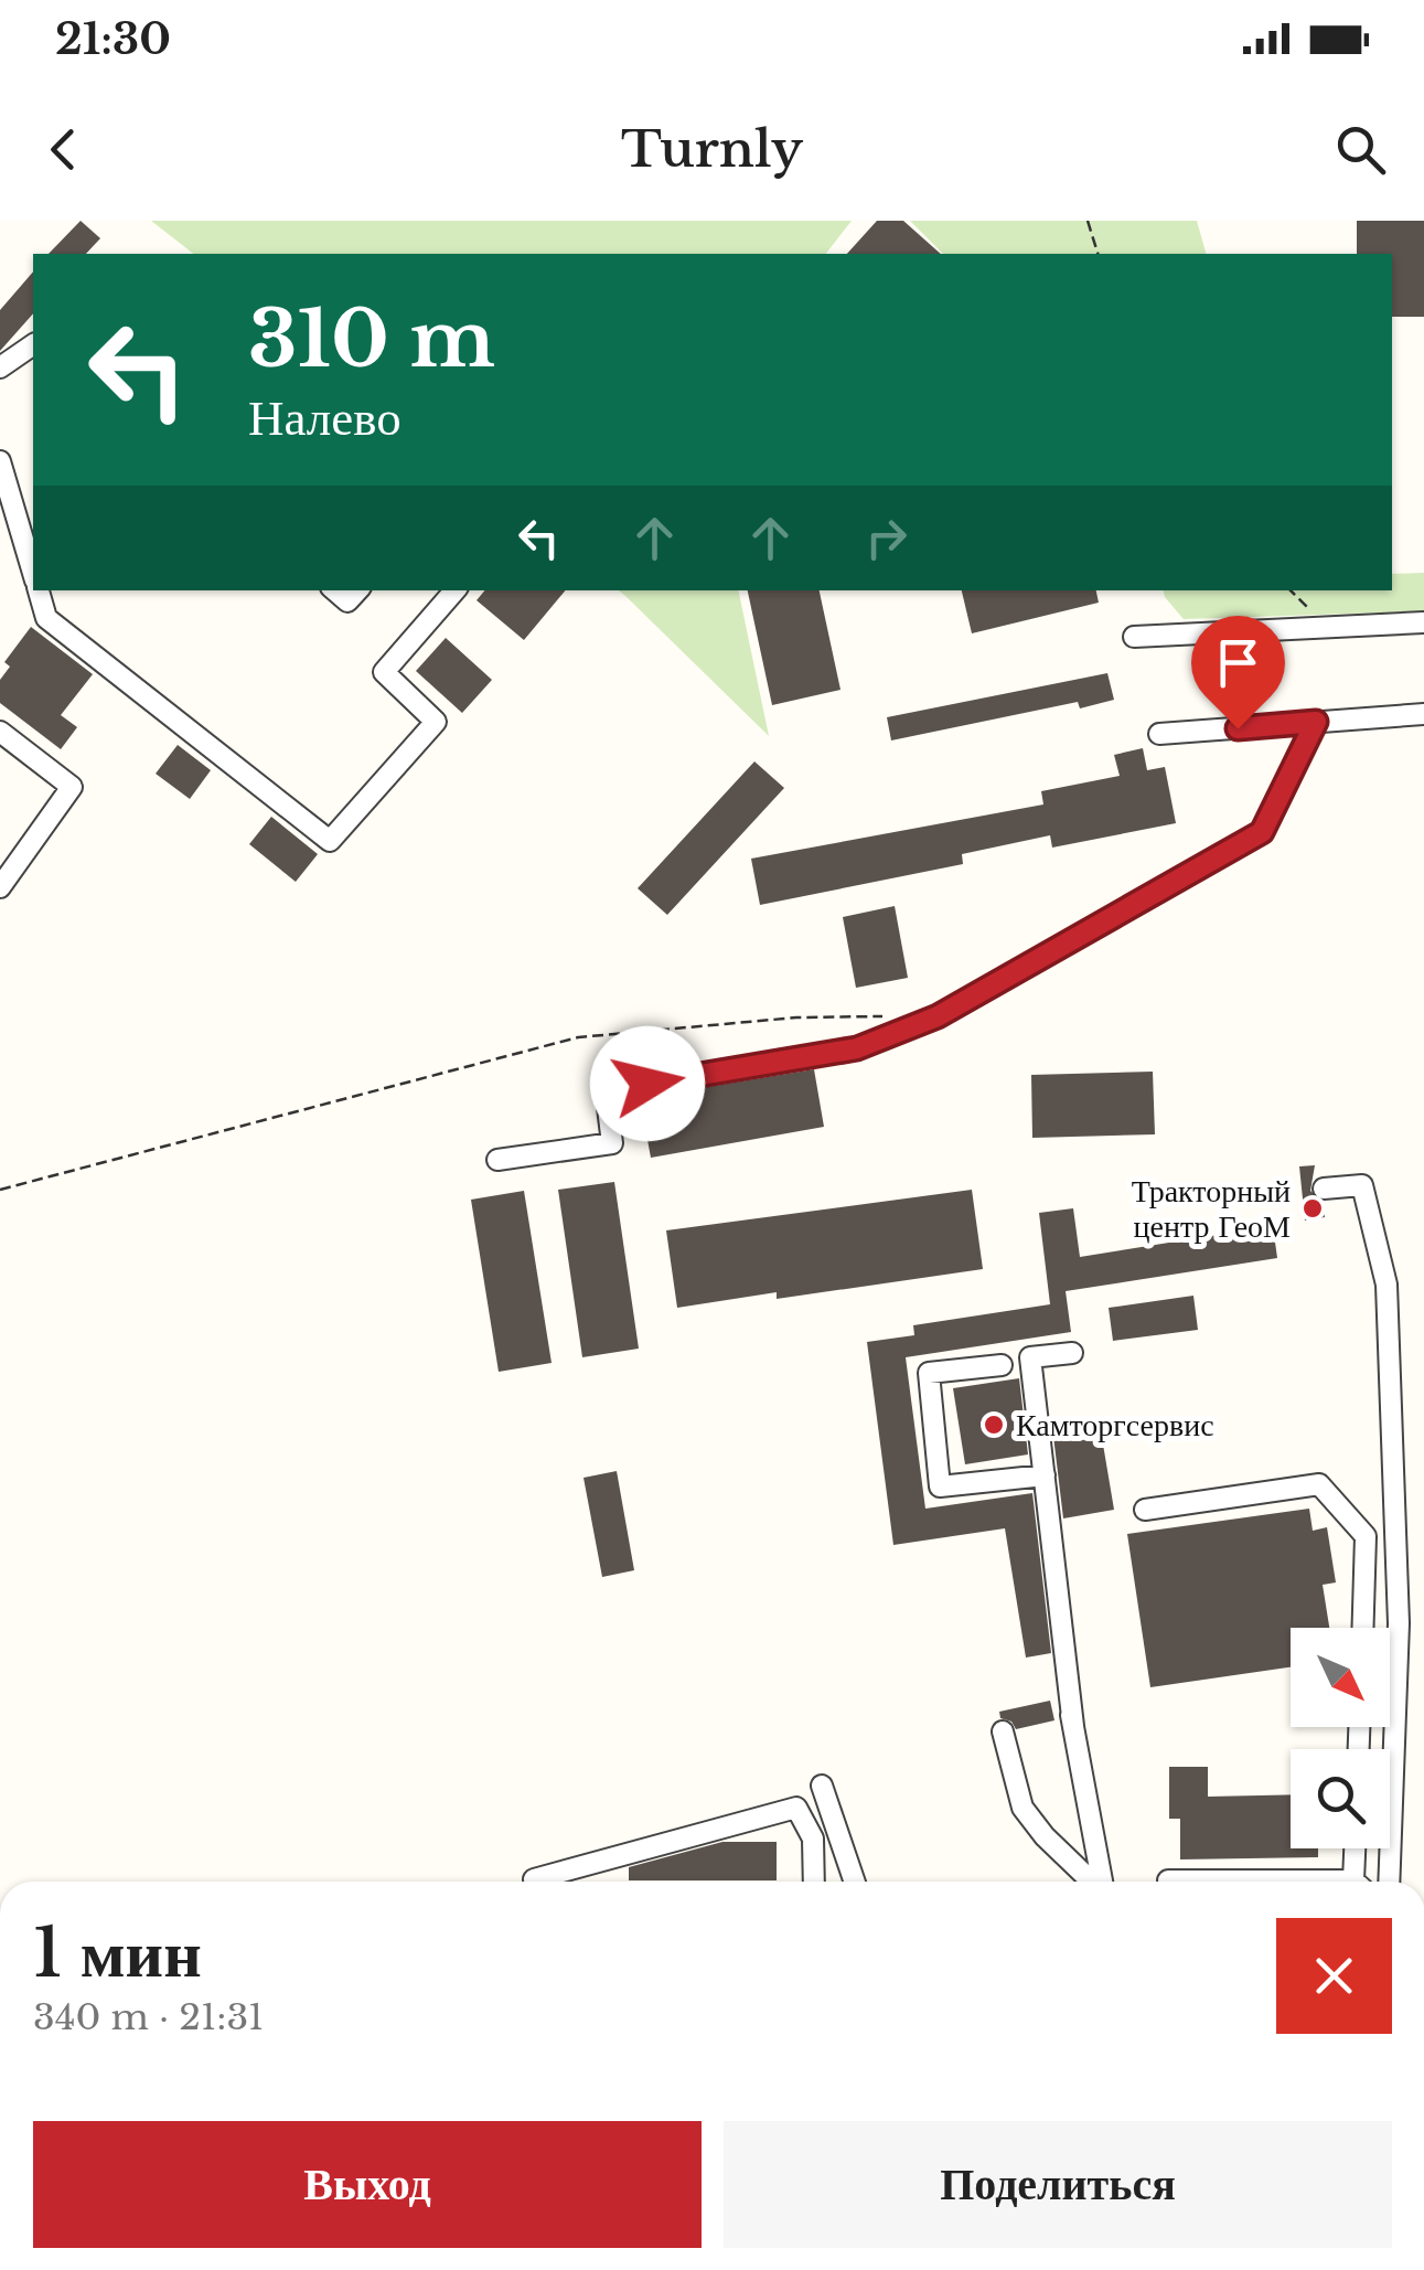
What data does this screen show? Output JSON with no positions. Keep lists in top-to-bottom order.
{
  "places": ["Тракторный центр ГеоМ", "Камторгсервис"],
  "north": "bottom right",
  "page": {
    "status": "21:30",
    "header": "Turnly",
    "turn": ["310 m", "Налево"],
    "heading": ["1 мин", "340 m · 21:31"],
    "buttons": ["Выход", "Поделиться"]
  }
}
